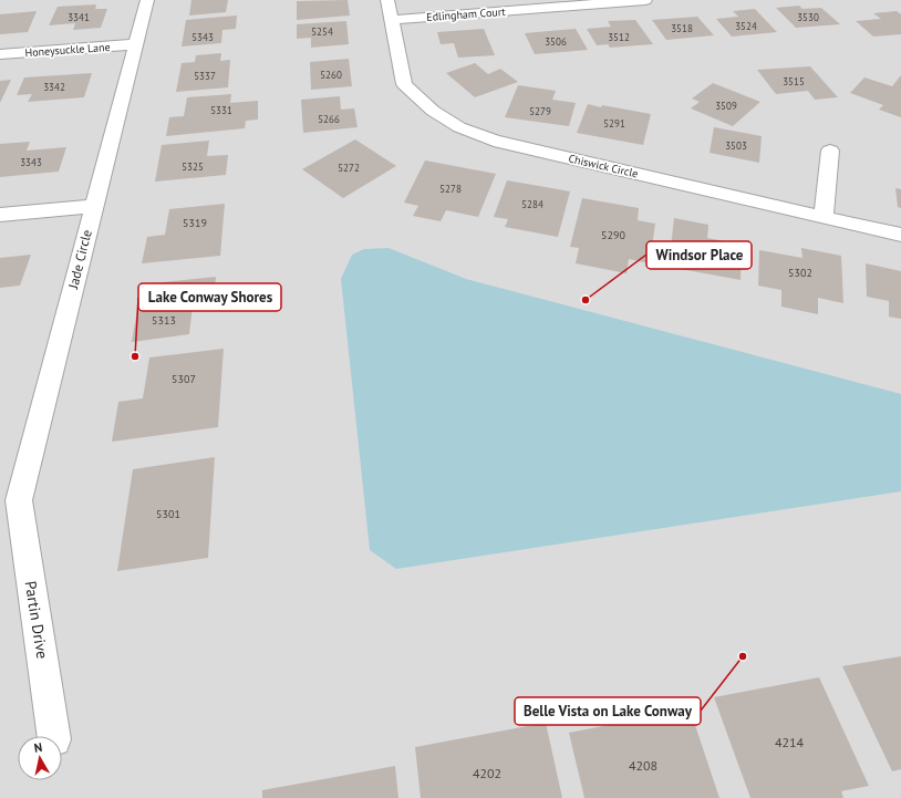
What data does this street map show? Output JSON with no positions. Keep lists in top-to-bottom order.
{
  "streets": {
    "street": [
      "Edlingham Court",
      "Honeysuckle Lane",
      "Chiswick Circle",
      "Jade Circle",
      "Partin Drive"
    ]
  },
  "crossings": [
    ["Edlingham Court", "Chiswick Circle"],
    ["Honeysuckle Lane", "Jade Circle"],
    ["Jade Circle", "Partin Drive"]
  ],
  "places": ["Windsor Place", "Lake Conway Shores", "Belle Vista on Lake Conway"],
  "house_numbers": [
    "3341",
    "3530",
    "3524",
    "3518",
    "5254",
    "5343",
    "3512",
    "3506",
    "5260",
    "5337",
    "3515",
    "3342",
    "3509",
    "5331",
    "5279",
    "5266",
    "5291",
    "3503",
    "3343",
    "5325",
    "5272",
    "5278",
    "5284",
    "5319",
    "5290",
    "5302",
    "5313",
    "5307",
    "5301",
    "4214",
    "4208",
    "4202"
  ],
  "north": "top"
}
